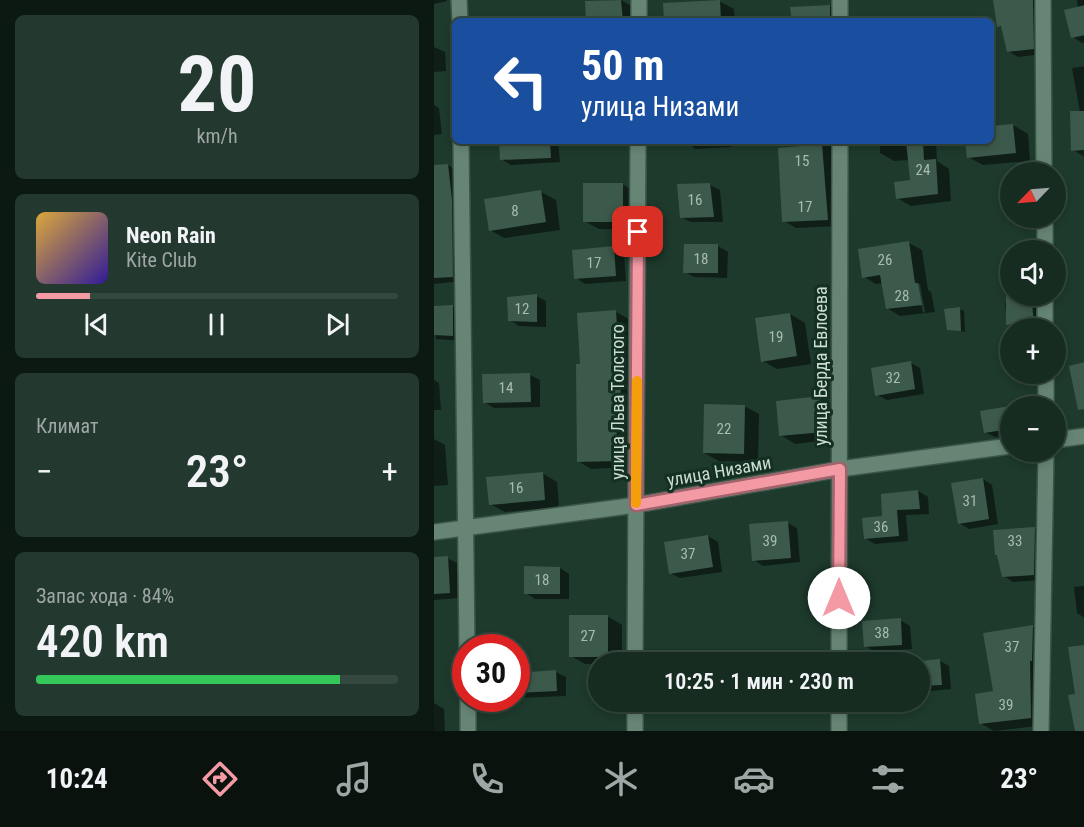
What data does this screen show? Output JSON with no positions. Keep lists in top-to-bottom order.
{
  "streets": {
    "street": ["улица Берда Евлоева", "улица Льва Толстого", "улица Низами"]
  },
  "crossings": [
    ["улица Берда Евлоева", "улица Низами"],
    ["улица Льва Толстого", "улица Низами"]
  ],
  "house_numbers": [
    "15",
    "24",
    "16",
    "17",
    "8",
    "18",
    "26",
    "17",
    "28",
    "12",
    "19",
    "32",
    "14",
    "22",
    "16",
    "31",
    "36",
    "39",
    "33",
    "37",
    "18",
    "38",
    "27",
    "37",
    "39"
  ],
  "north": "bottom left",
  "page": {
    "tile": [
      ["20", "km/h"],
      "Климат",
      ["Запас хода · 84%", "420 km"]
    ],
    "turn": ["50 m", "улица Низами"],
    "map_buttons": ["+", "−"],
    "song": ["Neon Rain", "Kite Club"],
    "heat": ["−", "23°", "+"],
    "limit": "30",
    "trip": "10:25 · 1 мин · 230 m",
    "tabs": ["10:24", "23°"]
  }
}
